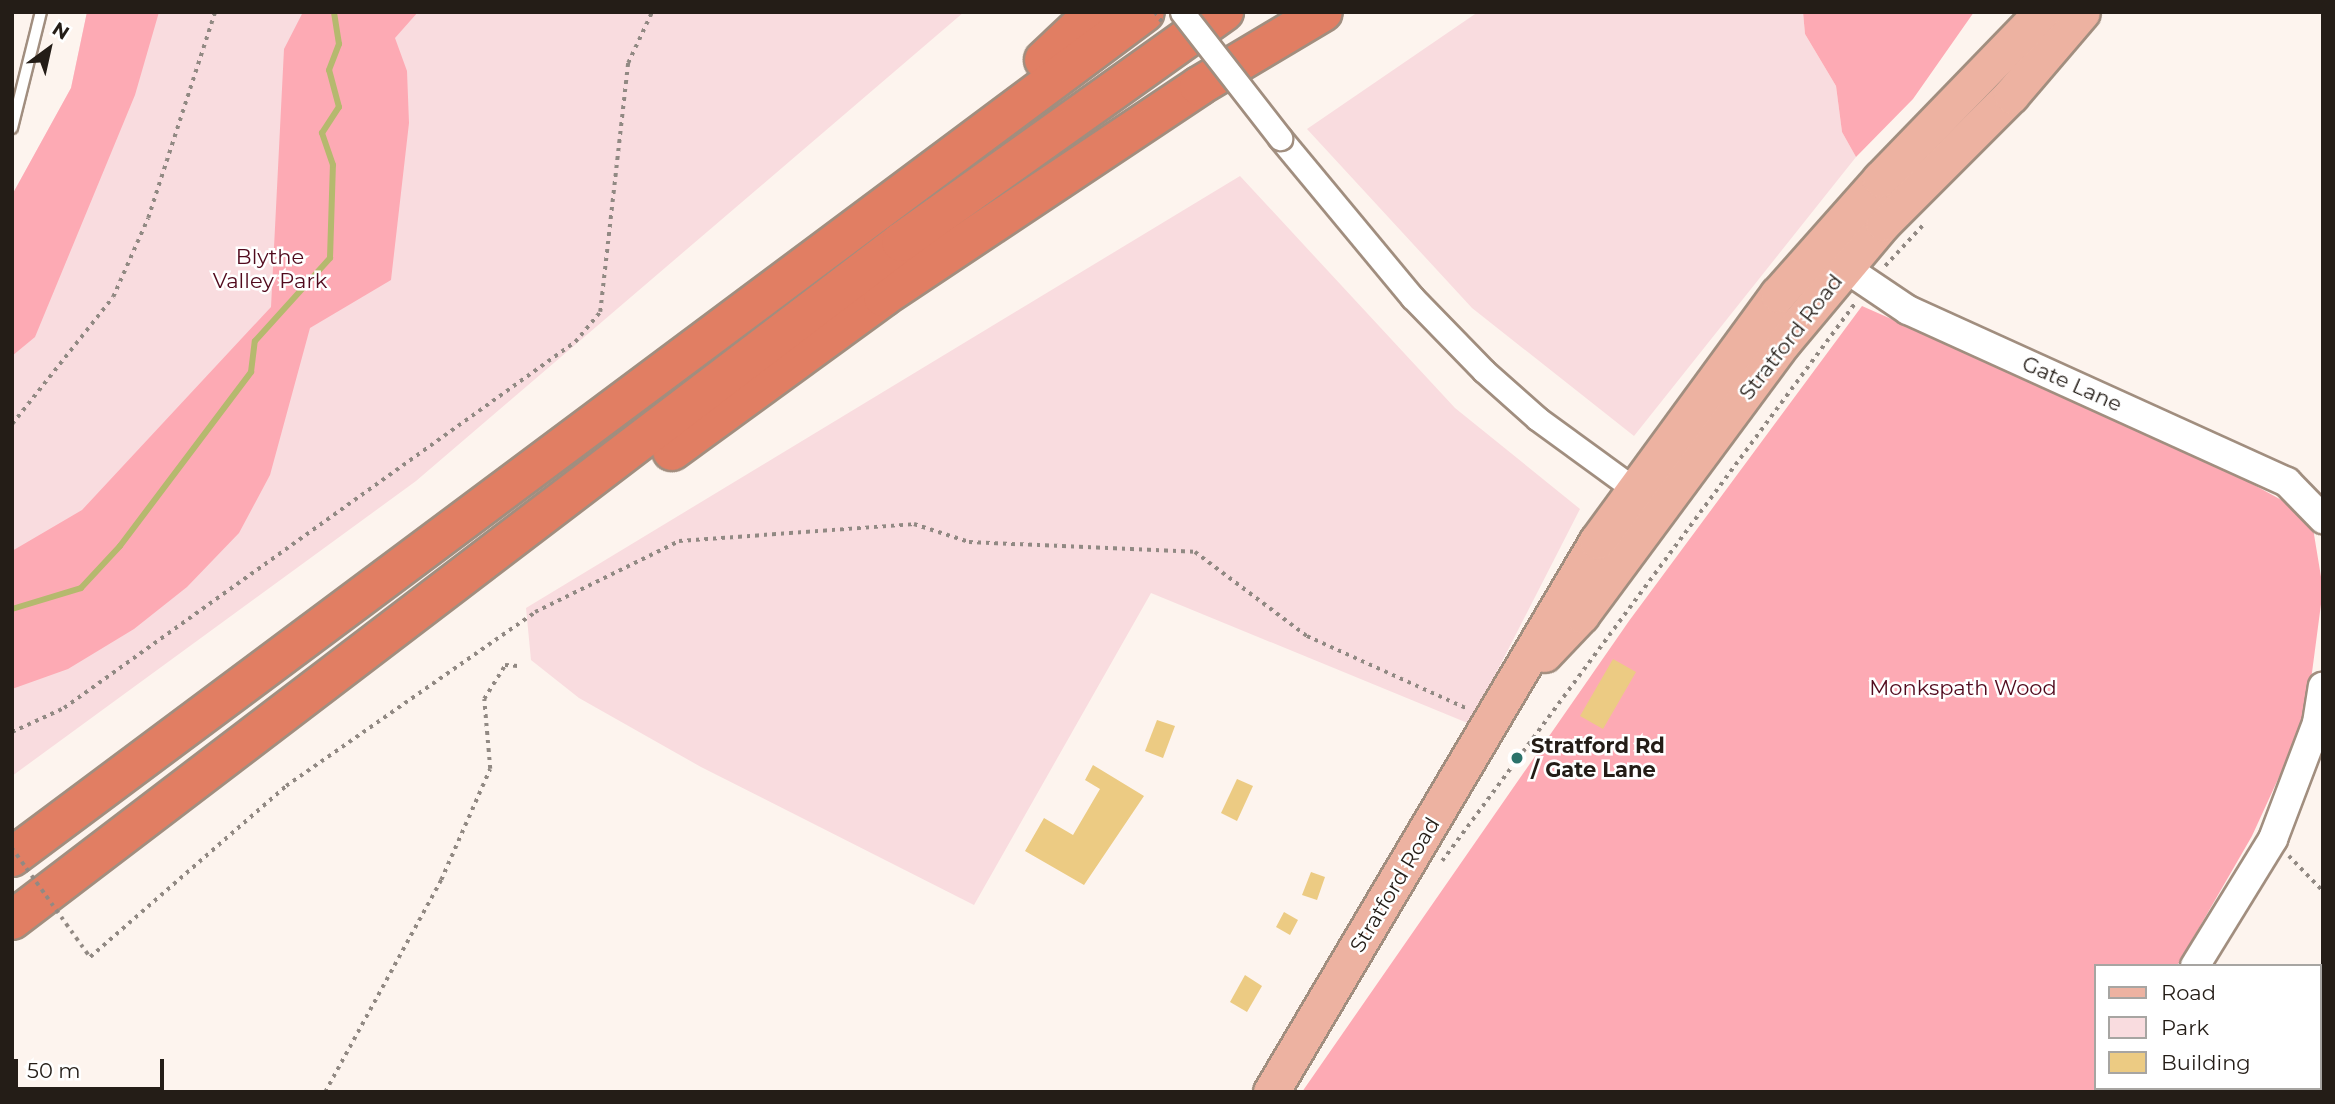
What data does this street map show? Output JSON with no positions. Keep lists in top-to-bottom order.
{
  "streets": {
    "main road": ["Stratford Road"],
    "street": ["Gate Lane"]
  },
  "crossings": [
    ["Stratford Road", "Gate Lane"]
  ],
  "parks": ["Blythe Valley Park", "Monkspath Wood"],
  "places": ["Stratford Rd / Gate Lane"],
  "legend": ["Road", "Park", "Building"],
  "scale_bar": "50 m",
  "north": "top right"
}
